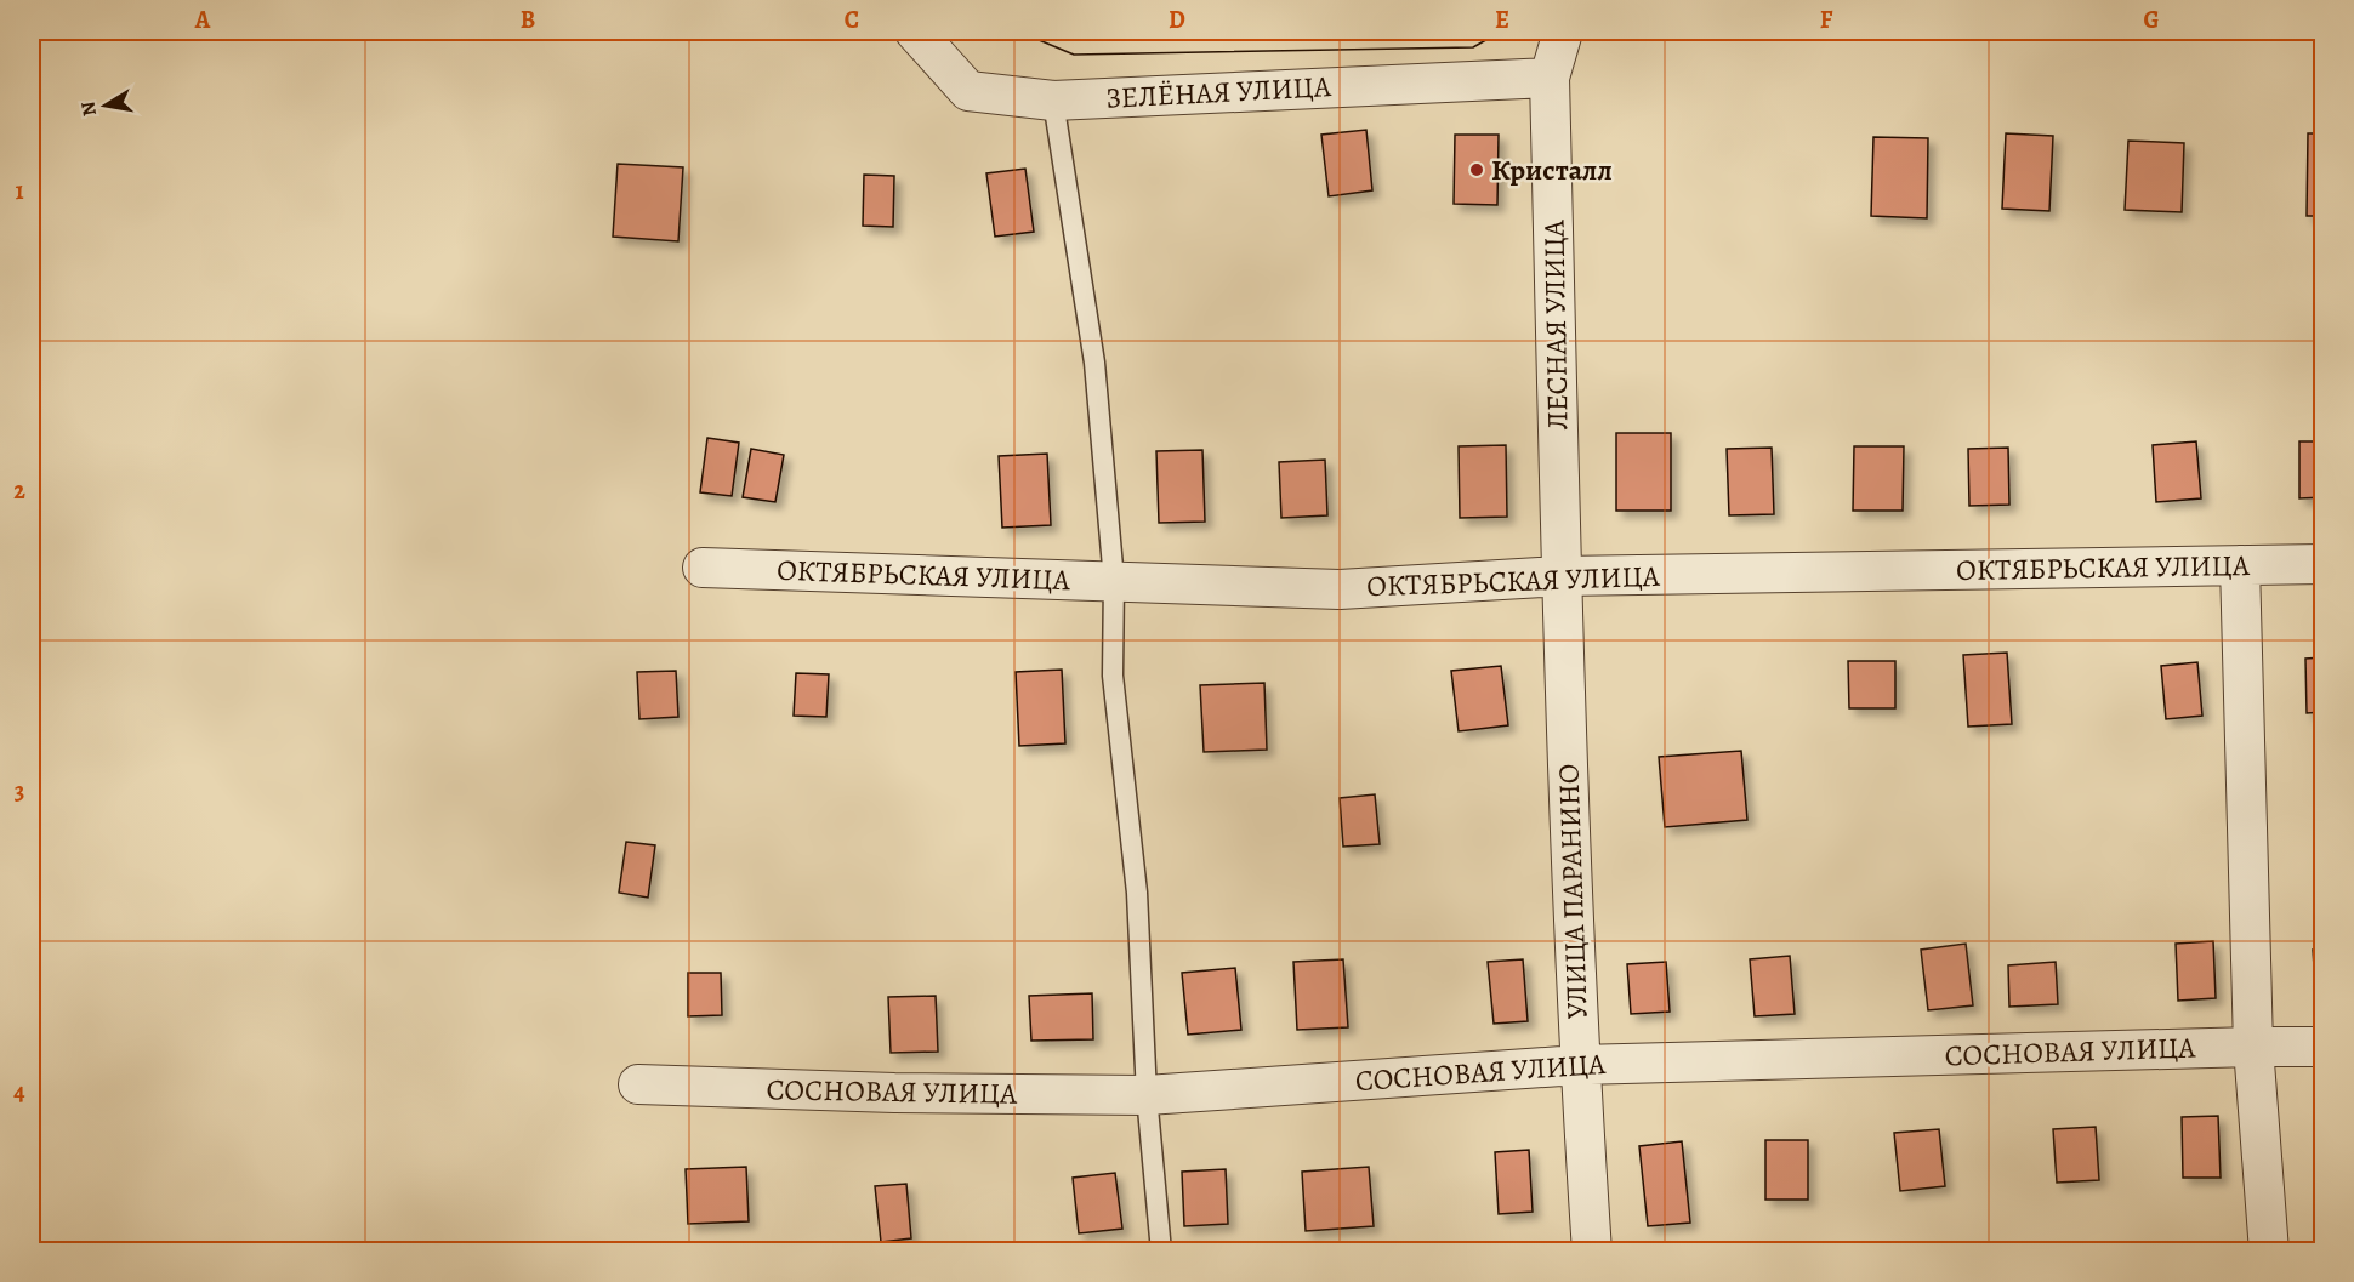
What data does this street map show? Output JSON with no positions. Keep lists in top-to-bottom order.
{
  "streets": {
    "street": [
      "ЗЕЛЁНАЯ УЛИЦА",
      "ЛЕСНАЯ УЛИЦА",
      "ОКТЯБРЬСКАЯ УЛИЦА",
      "УЛИЦА ПАРАНИНО",
      "СОСНОВАЯ УЛИЦА"
    ]
  },
  "crossings": [
    ["ЗЕЛЁНАЯ УЛИЦА", "ЛЕСНАЯ УЛИЦА"],
    ["ЛЕСНАЯ УЛИЦА", "ОКТЯБРЬСКАЯ УЛИЦА"],
    ["ЛЕСНАЯ УЛИЦА", "УЛИЦА ПАРАНИНО"],
    ["ОКТЯБРЬСКАЯ УЛИЦА", "УЛИЦА ПАРАНИНО"],
    ["УЛИЦА ПАРАНИНО", "СОСНОВАЯ УЛИЦА"]
  ],
  "places": ["Кристалл"],
  "north": "left",
  "grid": {
    "columns": [
      "A",
      "B",
      "C",
      "D",
      "E",
      "F",
      "G"
    ],
    "rows": [
      "1",
      "2",
      "3",
      "4"
    ]
  }
}
